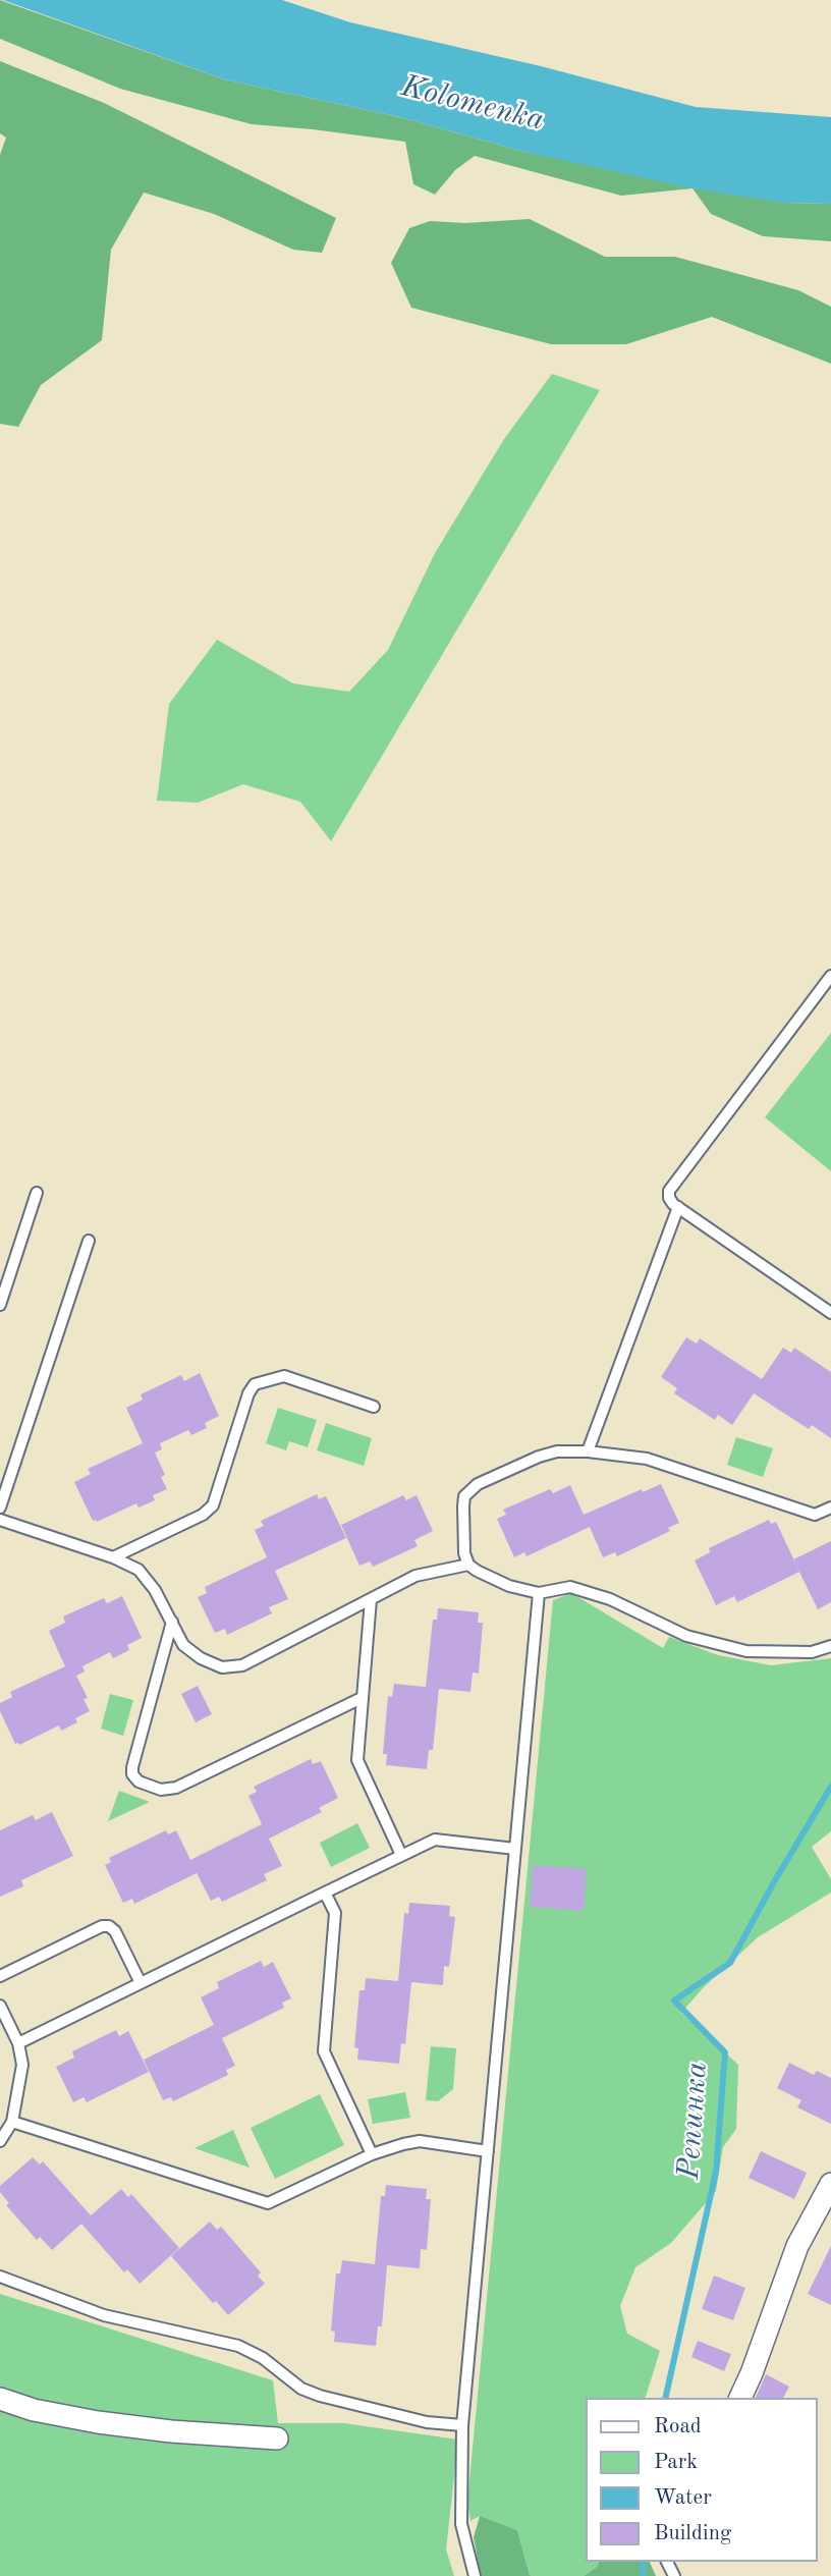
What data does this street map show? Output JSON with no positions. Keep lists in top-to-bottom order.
{
  "water": ["Kolomenka", "Репинка"],
  "legend": [
    "Road",
    "Park",
    "Water",
    "Building"
  ]
}
